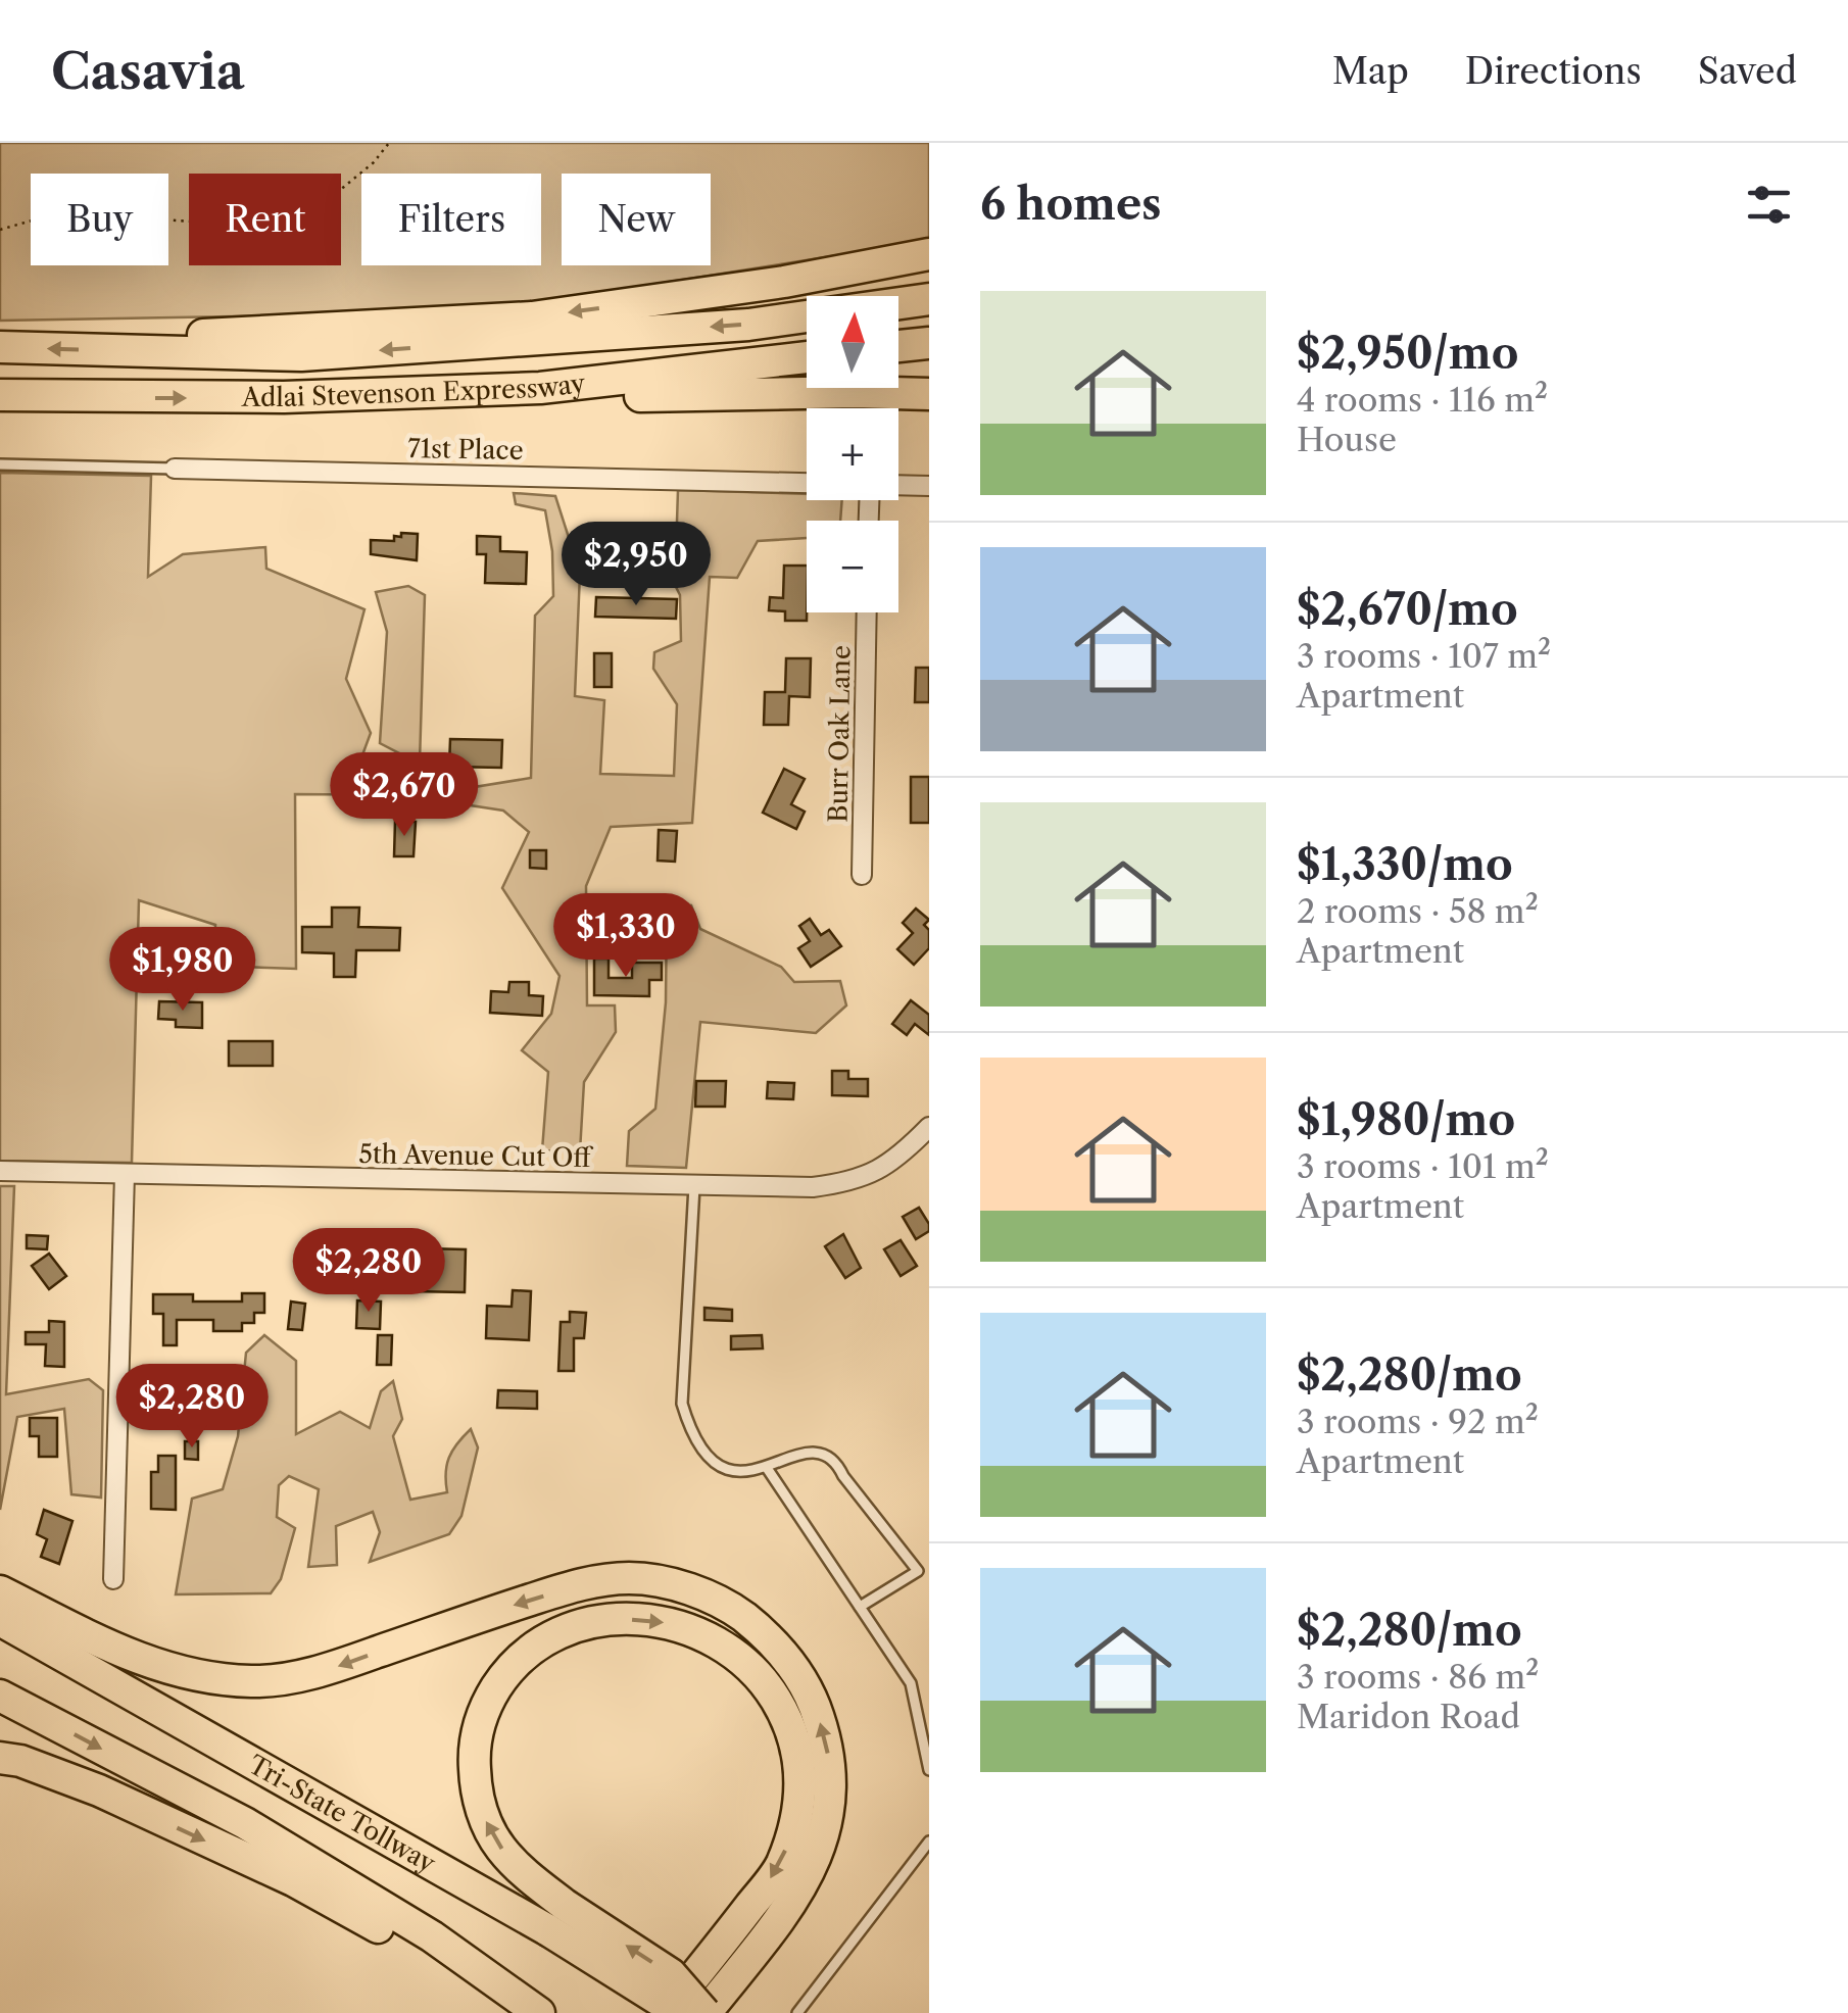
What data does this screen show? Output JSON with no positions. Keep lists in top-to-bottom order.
{
  "streets": {
    "highway": ["Adlai Stevenson Expressway", "Tri-State Tollway"],
    "street": ["71st Place", "Burr Oak Lane", "5th Avenue Cut Off"]
  },
  "north": "top",
  "page": {
    "header": "Casavia",
    "nav": ["Map", "Directions", "Saved"],
    "heading": "6 homes",
    "chip": [
      "Buy",
      "Rent",
      "Filters",
      "New"
    ],
    "list": [
      {
        "name": "$2,950/mo",
        "note": "4 rooms · 116 m² · House"
      },
      {
        "name": "$2,670/mo",
        "note": "3 rooms · 107 m² · Apartment"
      },
      {
        "name": "$1,330/mo",
        "note": "2 rooms · 58 m² · Apartment"
      },
      {
        "name": "$1,980/mo",
        "note": "3 rooms · 101 m² · Apartment"
      },
      {
        "name": "$2,280/mo",
        "note": "3 rooms · 92 m² · Apartment"
      },
      {
        "name": "$2,280/mo",
        "note": "3 rooms · 86 m² · Maridon Road"
      }
    ],
    "map_buttons": ["+", "−"],
    "price": [
      "$2,950",
      "$2,670",
      "$1,330",
      "$1,980",
      "$2,280",
      "$2,280"
    ]
  }
}
